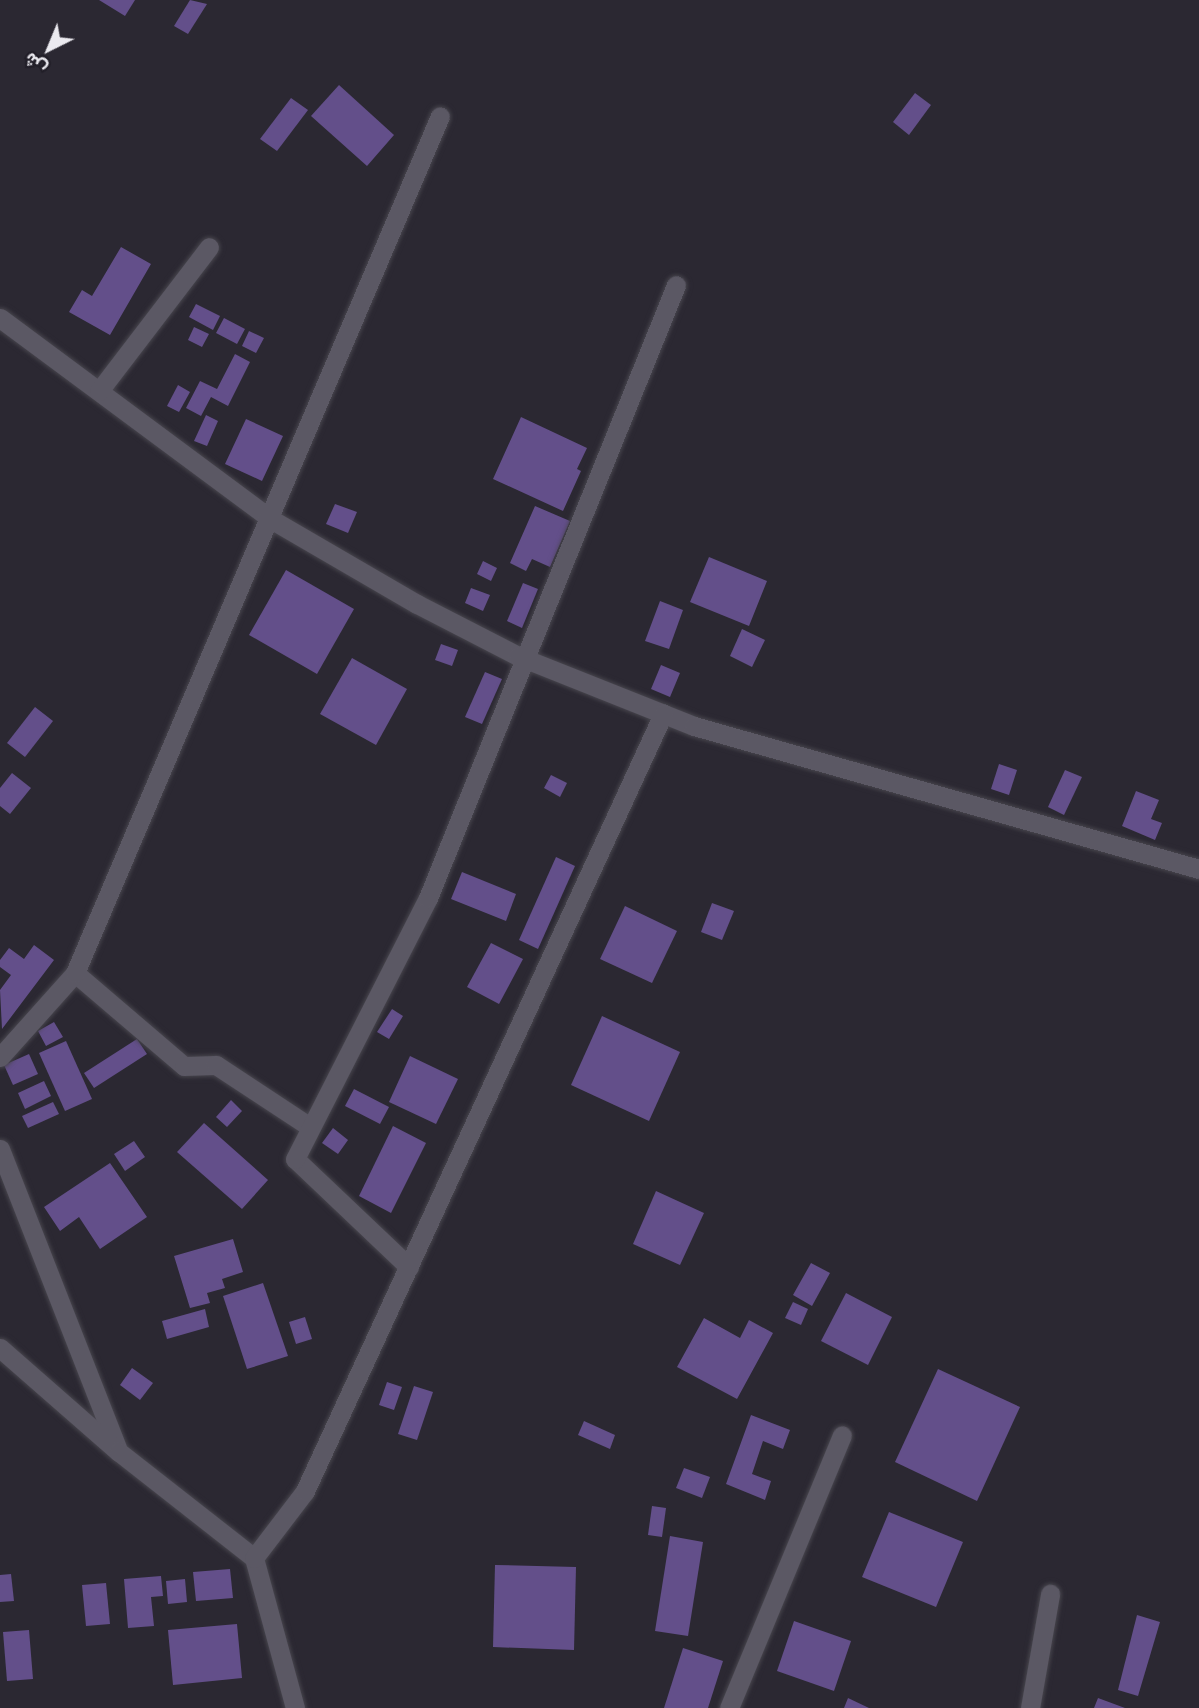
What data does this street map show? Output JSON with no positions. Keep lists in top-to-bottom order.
{
  "north": "bottom left"
}
